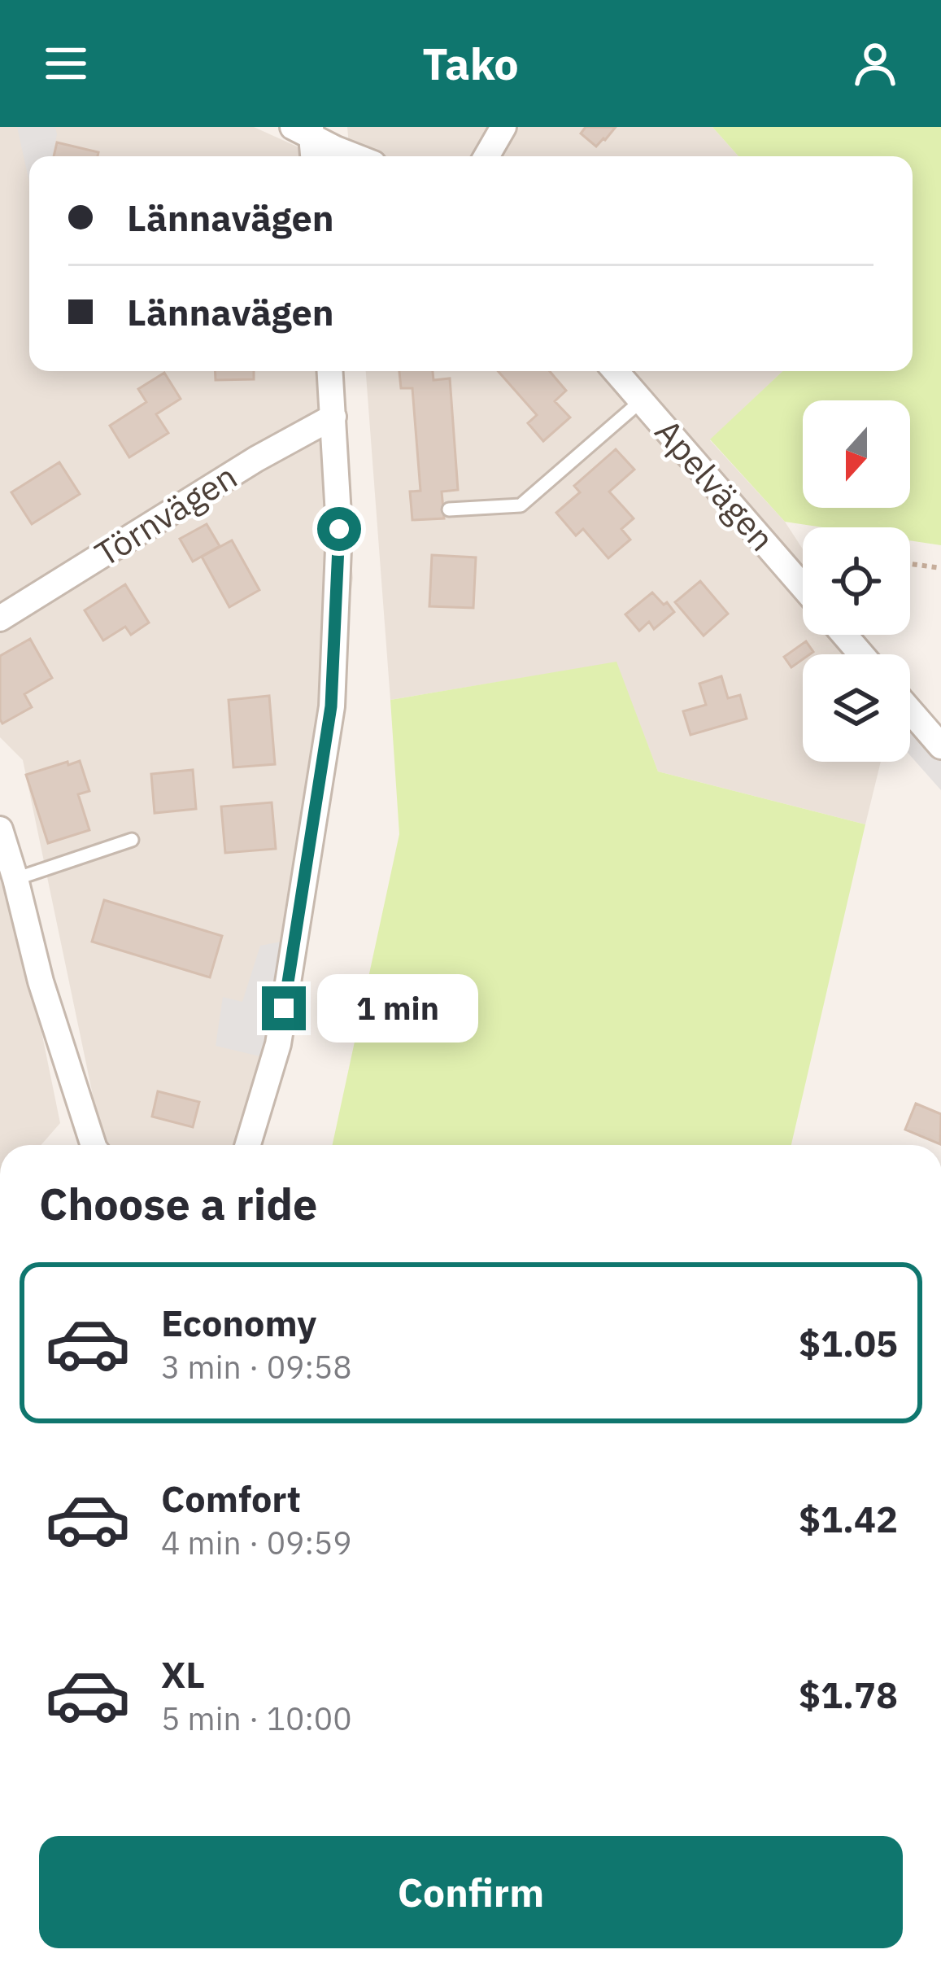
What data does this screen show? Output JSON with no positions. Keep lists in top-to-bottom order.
{
  "streets": {
    "street": ["Apelvägen", "Törnvägen"]
  },
  "north": "bottom",
  "page": {
    "header": "Tako",
    "banner": ["Lännavägen", "Lännavägen"],
    "bubble": "1 min",
    "heading": "Choose a ride",
    "list": [
      {
        "name": "Economy",
        "note": "3 min · 09:58",
        "value": "$1.05"
      },
      {
        "name": "Comfort",
        "note": "4 min · 09:59",
        "value": "$1.42"
      },
      {
        "name": "XL",
        "note": "5 min · 10:00",
        "value": "$1.78"
      }
    ],
    "buttons": "Confirm"
  }
}
